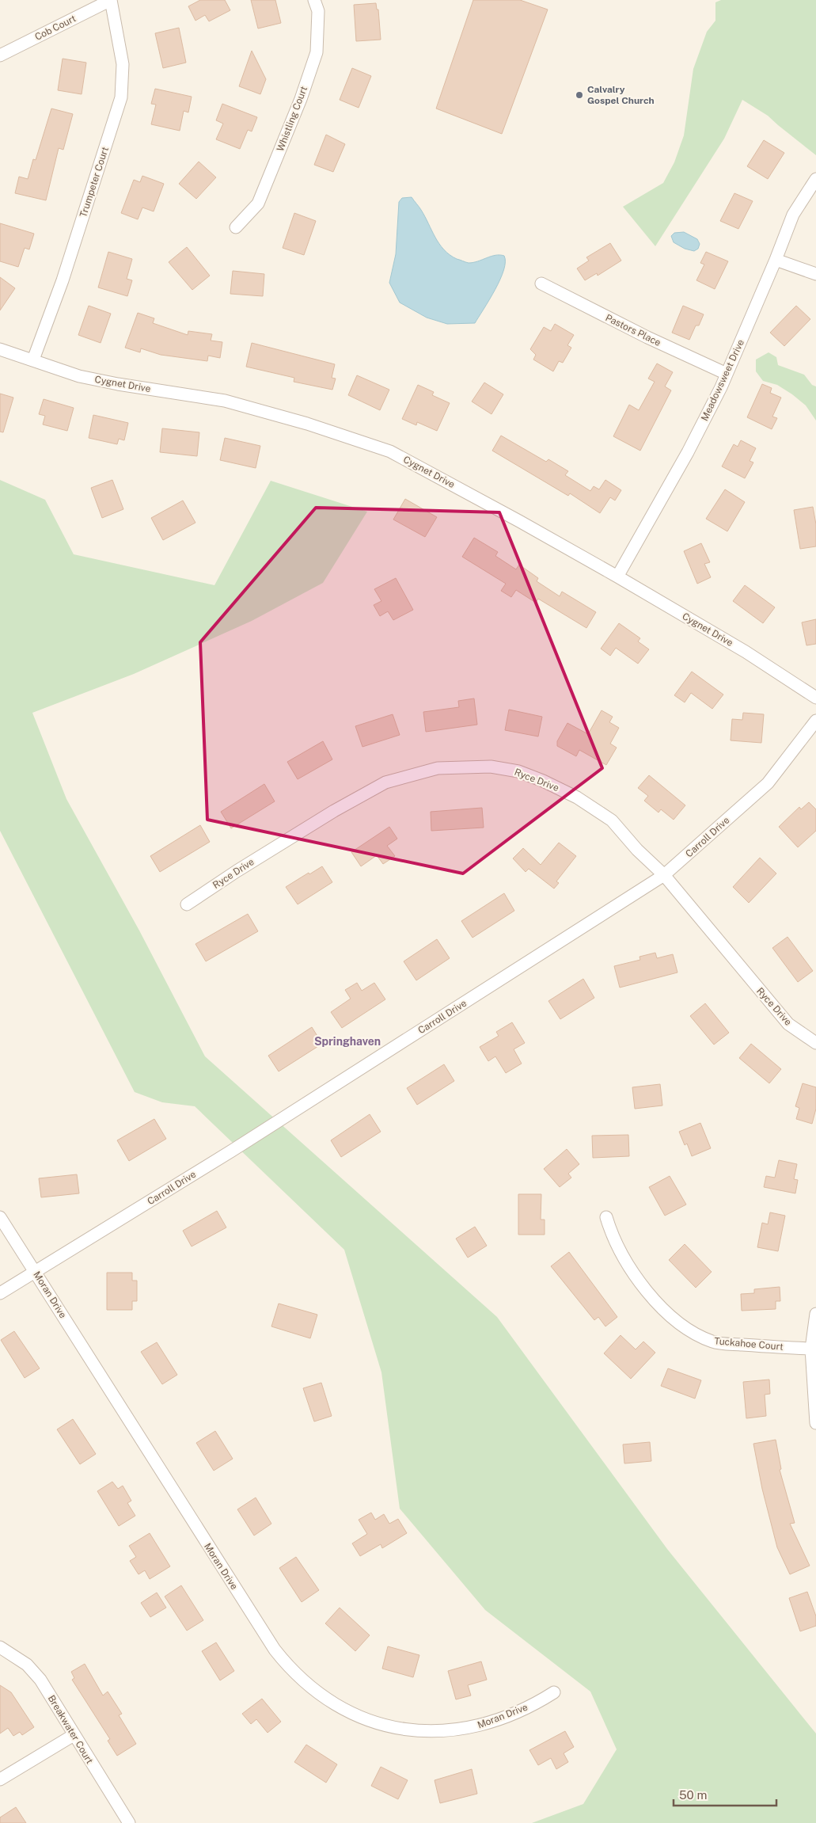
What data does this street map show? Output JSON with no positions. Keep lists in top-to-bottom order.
{
  "streets": {
    "street": [
      "Cob Court",
      "Whistling Court",
      "Trumpeter Court",
      "Pastors Place",
      "Meadowsweet Drive",
      "Cygnet Drive",
      "Ryce Drive",
      "Carroll Drive",
      "Moran Drive",
      "Tuckahoe Court",
      "Breakwater Court"
    ]
  },
  "crossings": [
    ["Cob Court", "Trumpeter Court"],
    ["Trumpeter Court", "Cygnet Drive"],
    ["Pastors Place", "Meadowsweet Drive"],
    ["Meadowsweet Drive", "Cygnet Drive"],
    ["Ryce Drive", "Carroll Drive"],
    ["Carroll Drive", "Moran Drive"]
  ],
  "districts": ["Springhaven"],
  "places": ["Calvalry Gospel Church"],
  "scale_bar": "50 m"
}
